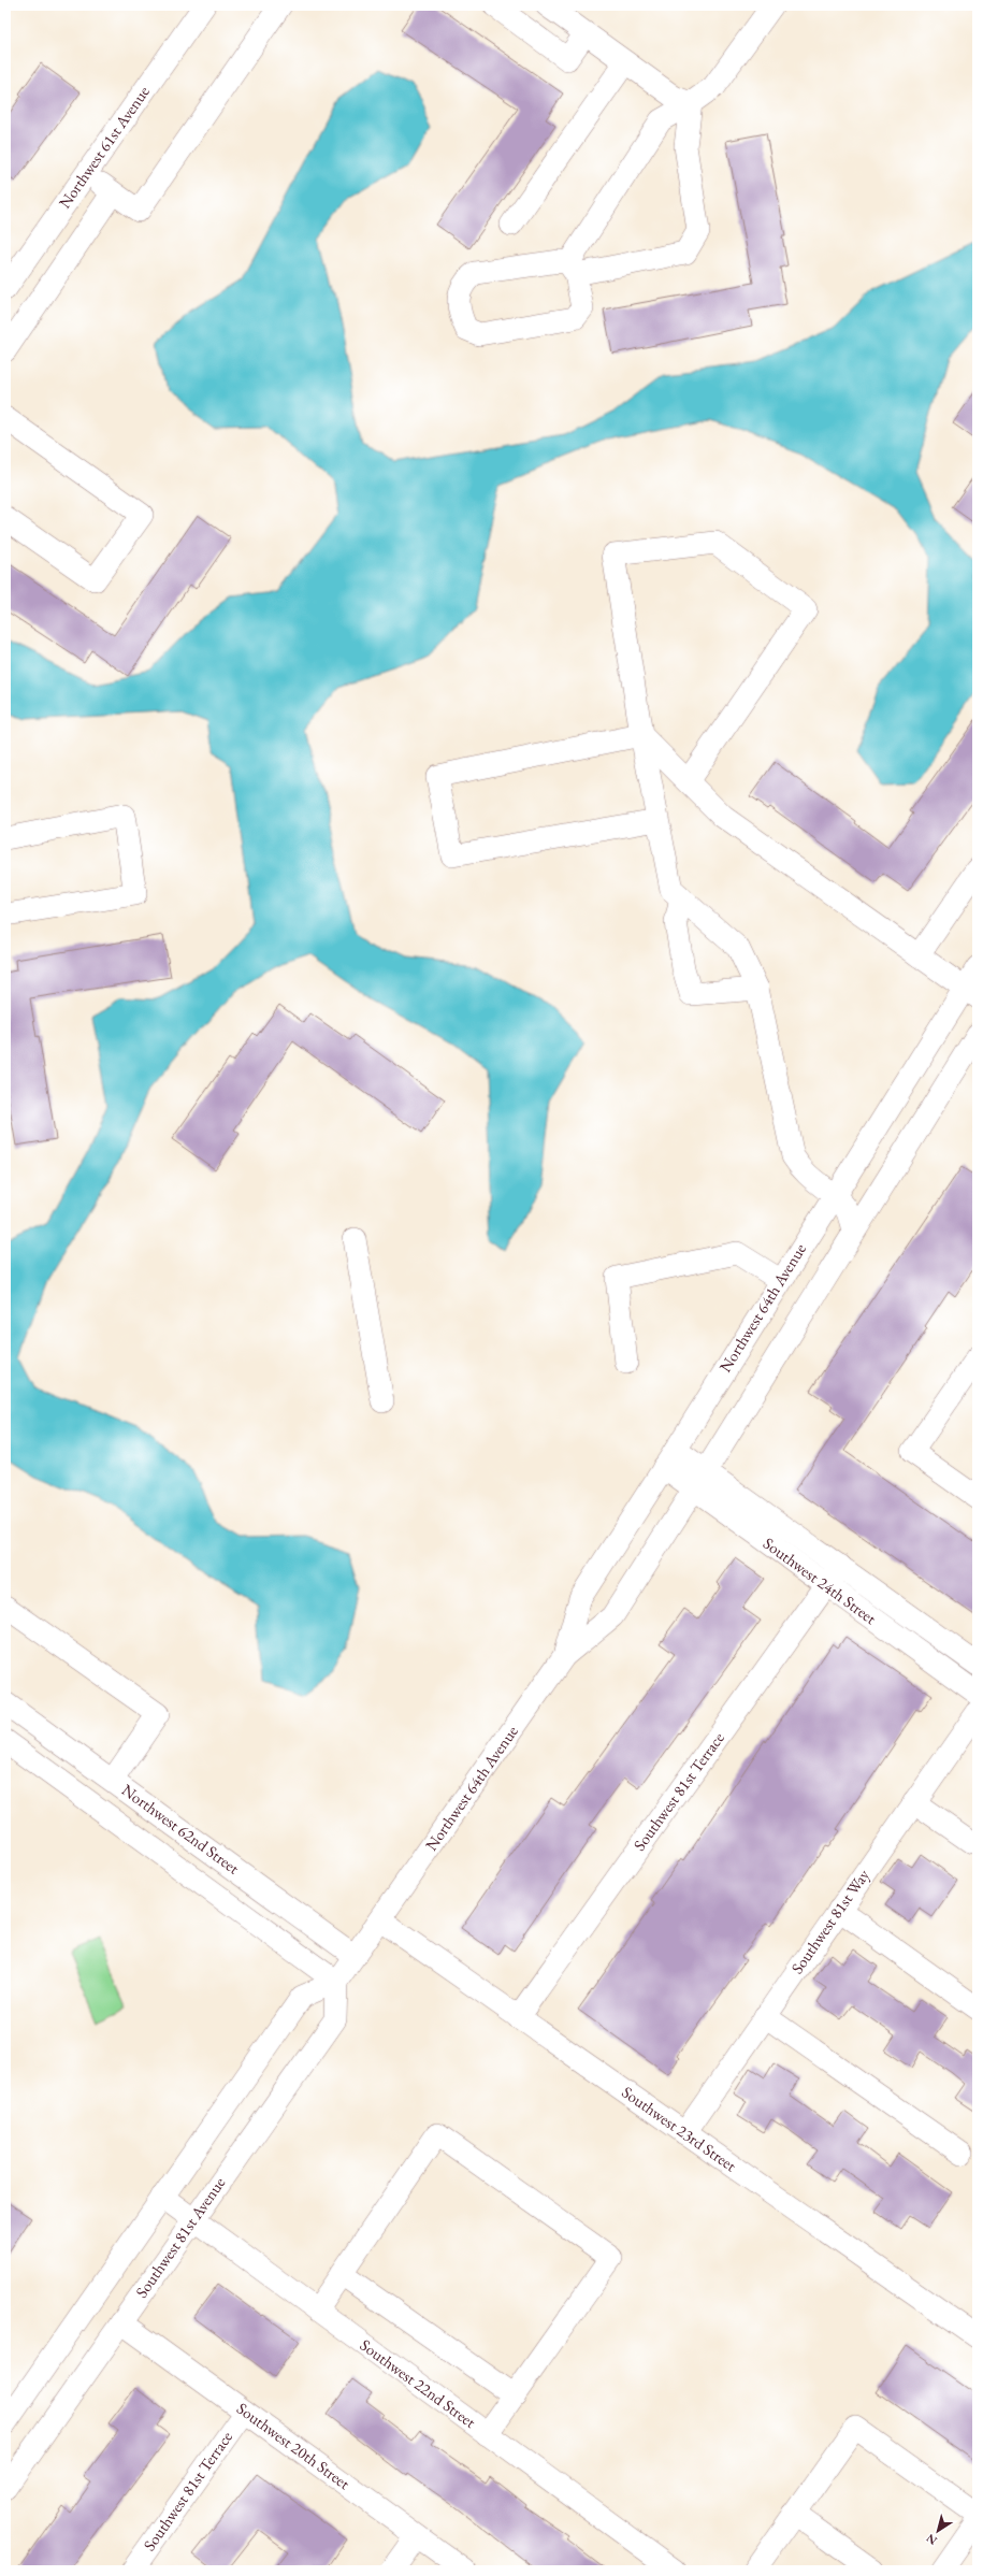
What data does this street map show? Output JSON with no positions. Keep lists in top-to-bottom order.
{
  "streets": {
    "street": [
      "Northwest 61st Avenue",
      "Northwest 64th Avenue",
      "Southwest 24th Street",
      "Southwest 81st Terrace",
      "Northwest 62nd Street",
      "Southwest 81st Way",
      "Southwest 23rd Street",
      "Southwest 81st Avenue",
      "Southwest 22nd Street",
      "Southwest 20th Street"
    ]
  },
  "crossings": [
    ["Northwest 64th Avenue", "Southwest 24th Street"],
    ["Northwest 64th Avenue", "Southwest 23rd Street"],
    ["Southwest 24th Street", "Southwest 81st Terrace"],
    ["Southwest 81st Terrace", "Southwest 23rd Street"],
    ["Southwest 81st Terrace", "Southwest 20th Street"],
    ["Northwest 62nd Street", "Southwest 81st Avenue"],
    ["Southwest 81st Way", "Southwest 23rd Street"],
    ["Southwest 81st Avenue", "Southwest 22nd Street"],
    ["Southwest 81st Avenue", "Southwest 20th Street"]
  ],
  "north": "bottom left"
}
